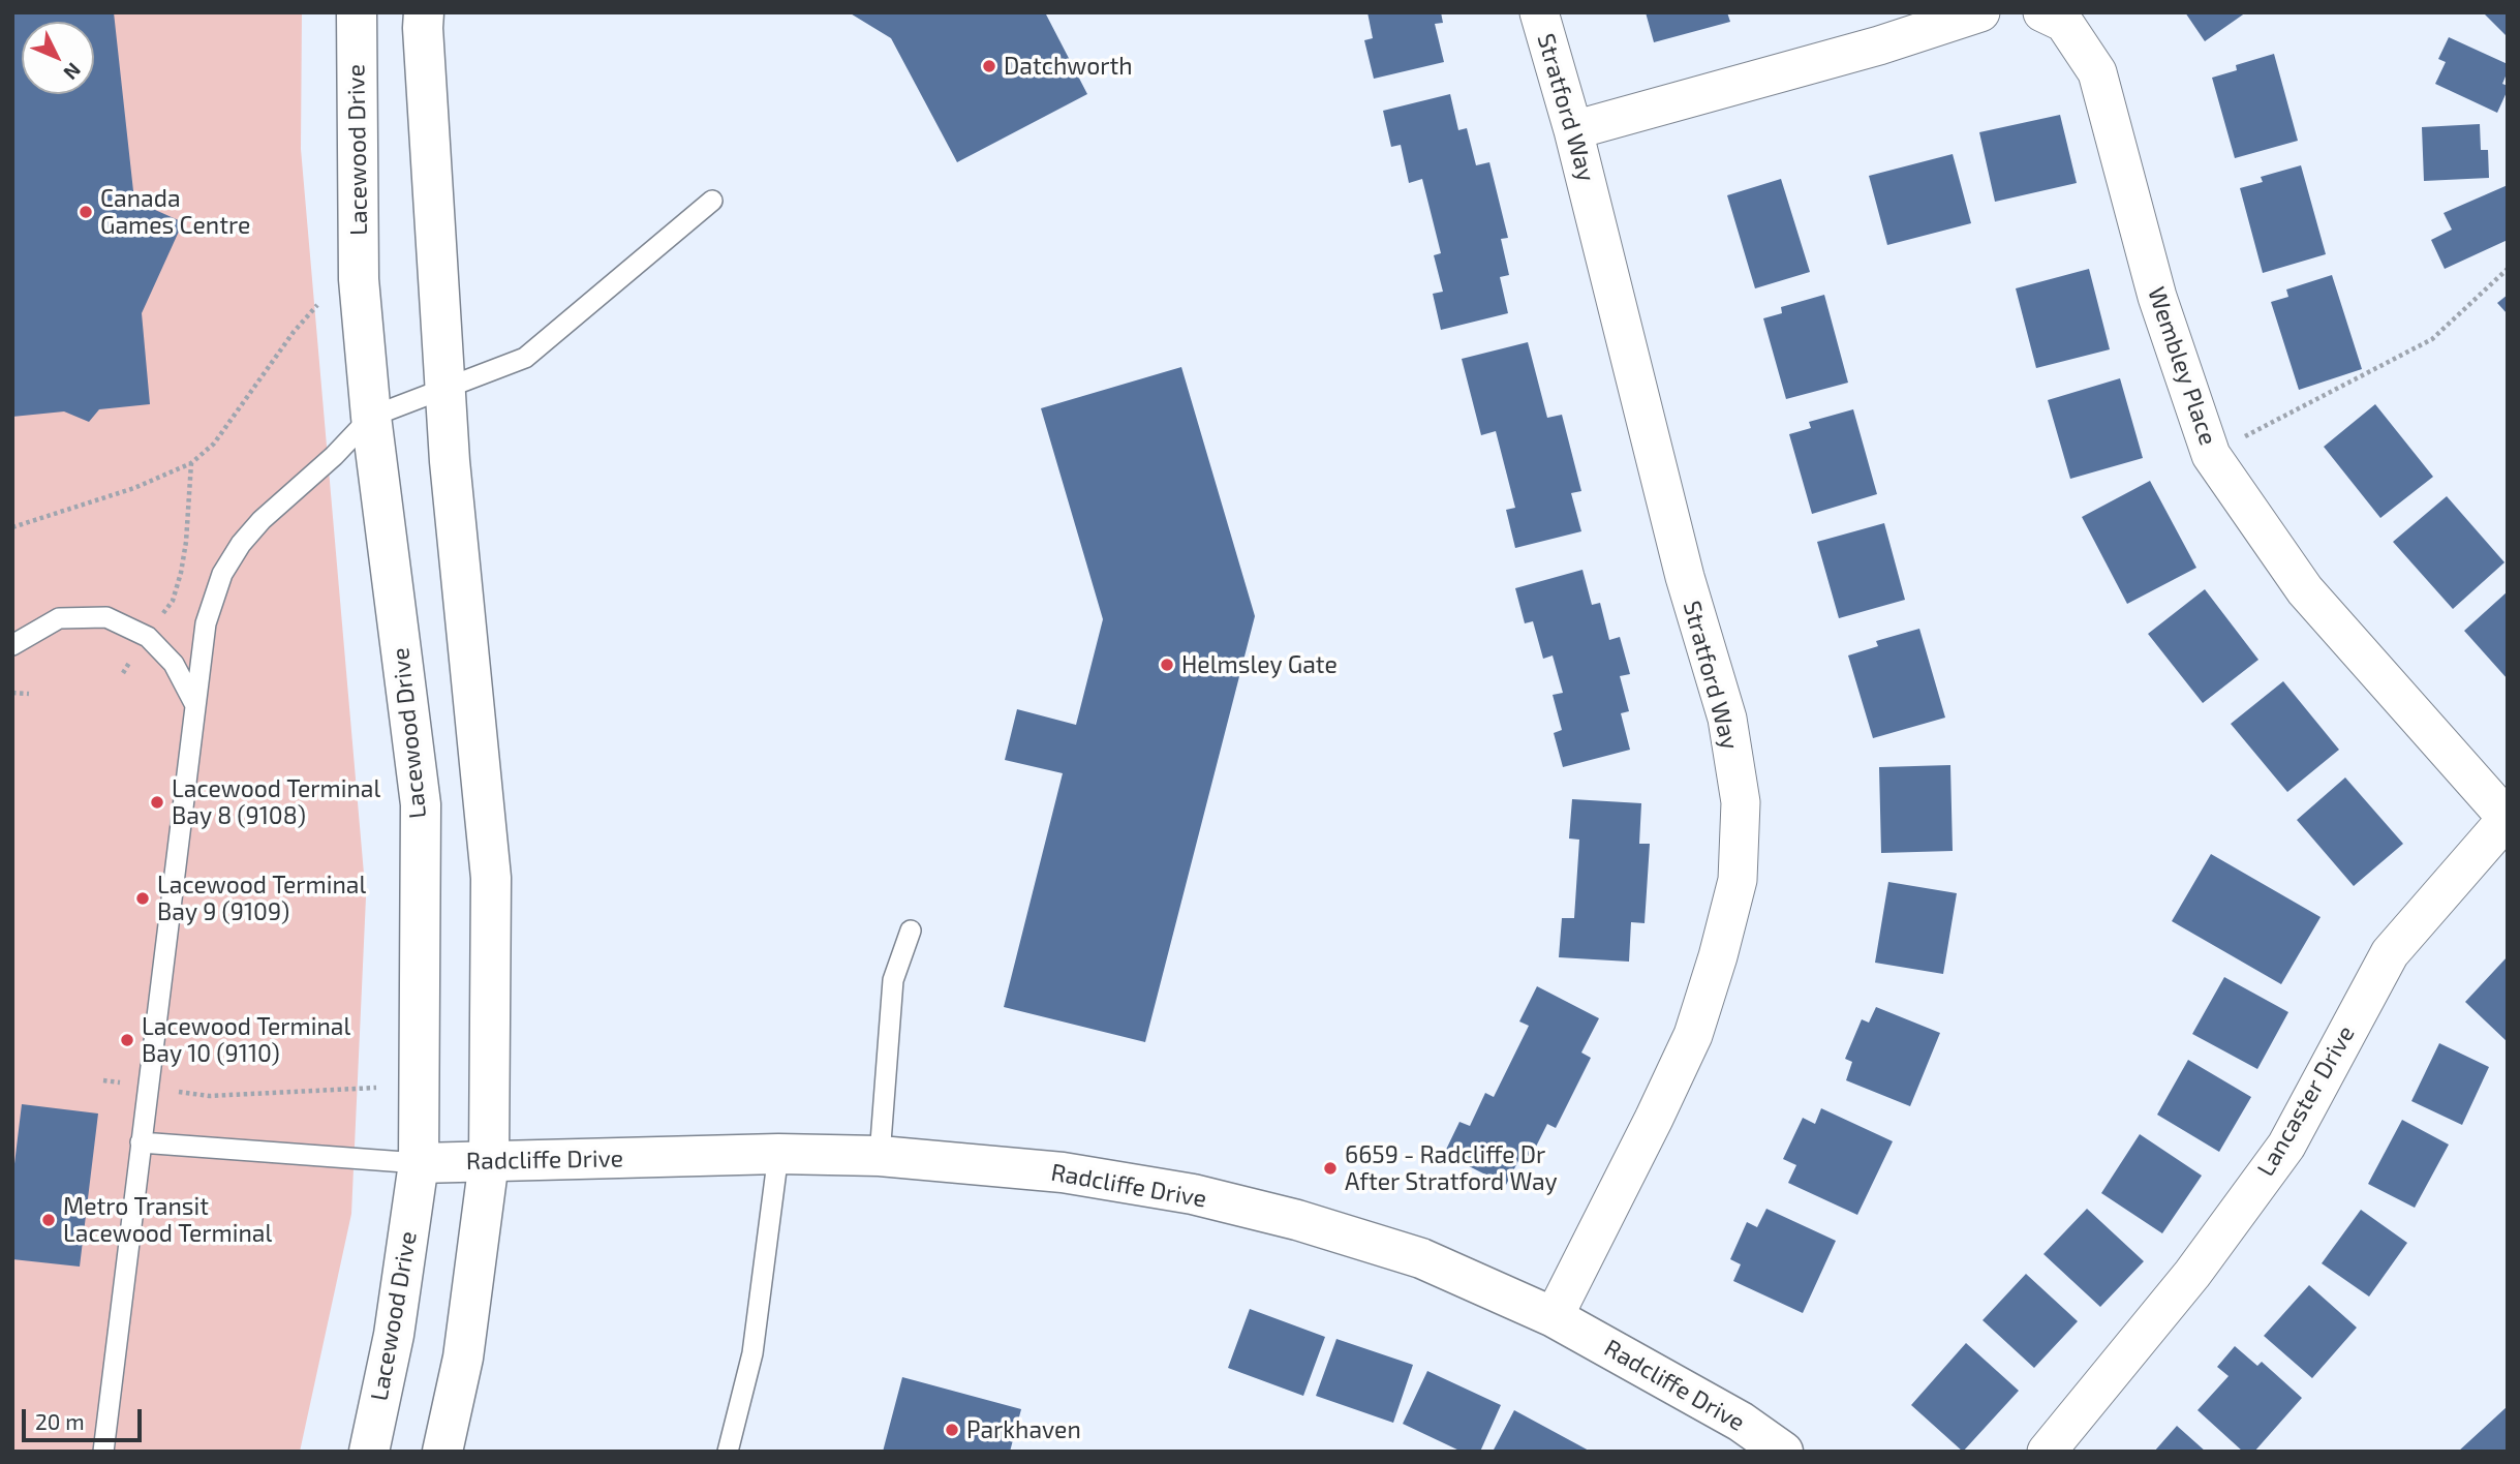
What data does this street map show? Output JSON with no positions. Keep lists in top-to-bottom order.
{
  "streets": {
    "main road": ["Lacewood Drive", "Radcliffe Drive"],
    "street": ["Stratford Way", "Wembley Place", "Lancaster Drive"]
  },
  "crossings": [
    ["Stratford Way", "Radcliffe Drive"],
    ["Lacewood Drive", "Radcliffe Drive"],
    ["Wembley Place", "Lancaster Drive"]
  ],
  "places": [
    "Datchworth",
    "Canada Games Centre",
    "Helmsley Gate",
    "Lacewood Terminal Bay 8 (9108)",
    "Lacewood Terminal Bay 9 (9109)",
    "Lacewood Terminal Bay 10 (9110)",
    "6659 - Radcliffe Dr After Stratford Way",
    "Metro Transit Lacewood Terminal",
    "Parkhaven"
  ],
  "scale_bar": "20 m",
  "north": "bottom right"
}
